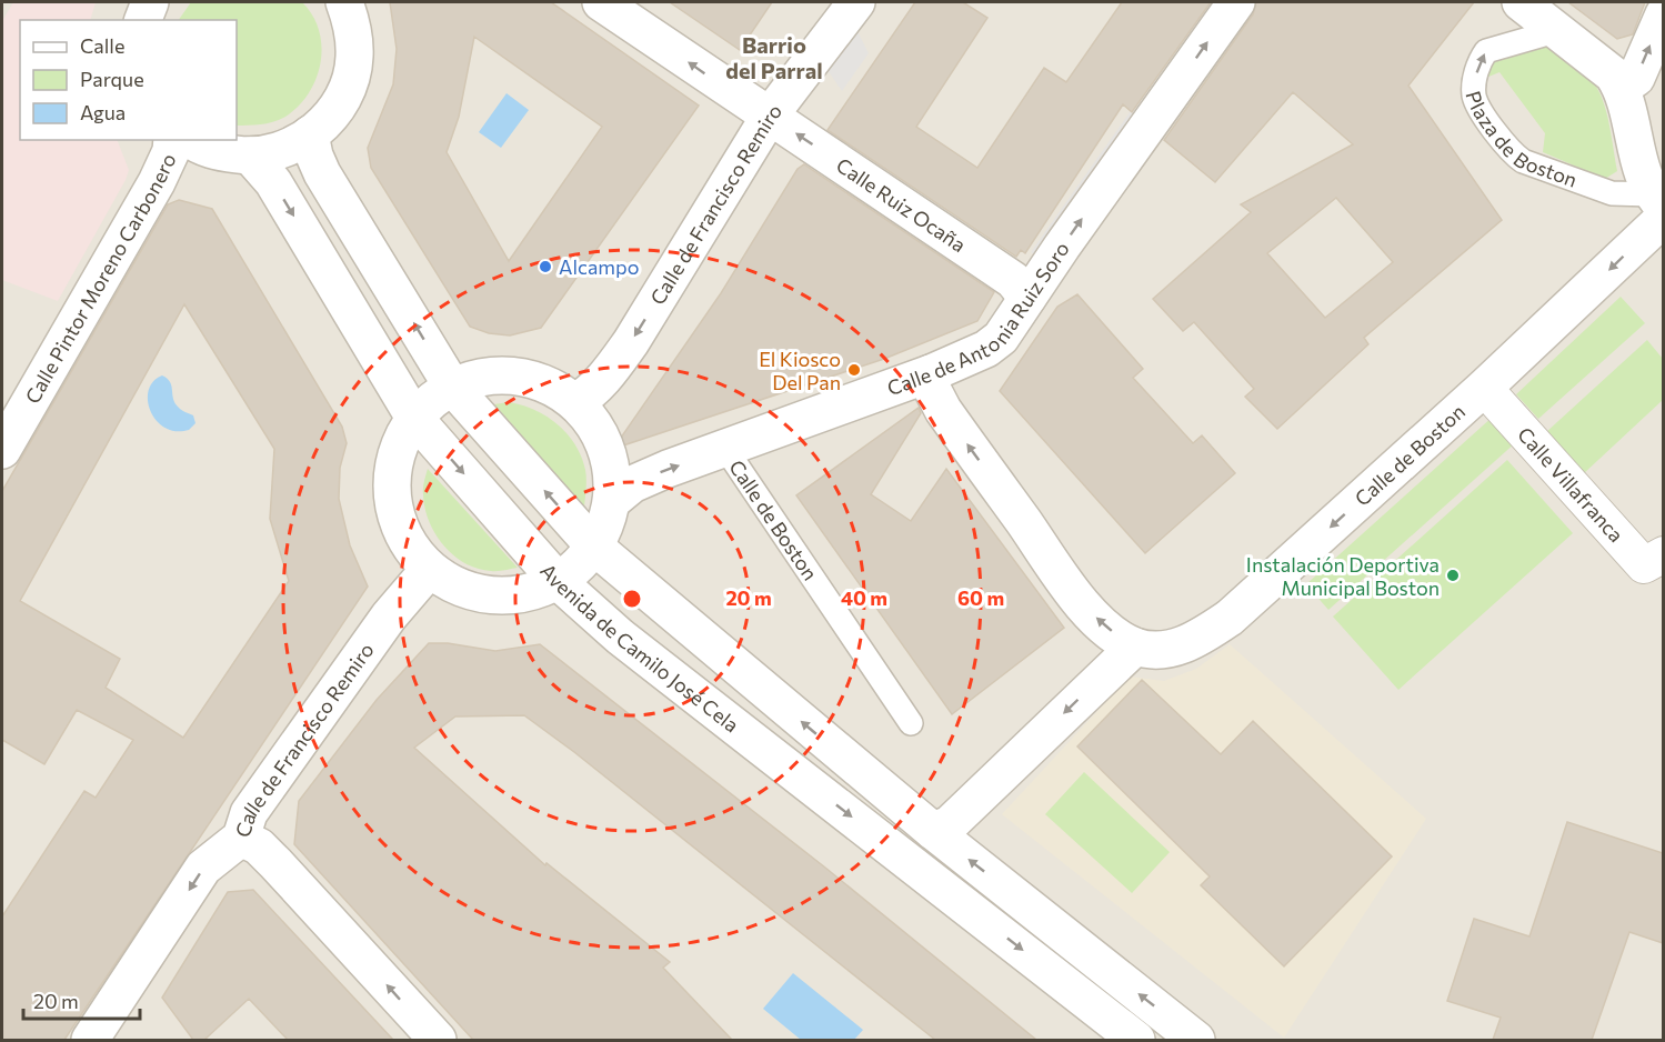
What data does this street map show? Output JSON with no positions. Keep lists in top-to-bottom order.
{
  "streets": {
    "street": [
      "Calle de Francisco Remiro",
      "Calle Ruiz Ocaña",
      "Calle Pintor Moreno Carbonero",
      "Calle de Antonia Ruiz Soro",
      "Calle de Boston",
      "Calle Villafranca",
      "Avenida de Camilo José Cela"
    ],
    "lane": ["Plaza de Boston"]
  },
  "crossings": [
    ["Plaza de Boston", "Calle de Boston"],
    ["Calle de Francisco Remiro", "Calle Ruiz Ocaña"],
    ["Calle Ruiz Ocaña", "Calle de Antonia Ruiz Soro"],
    ["Calle de Antonia Ruiz Soro", "Calle de Boston"],
    ["Calle de Boston", "Calle Villafranca"]
  ],
  "one_way": [
    "Calle de Francisco Remiro",
    "Calle Ruiz Ocaña",
    "Calle de Antonia Ruiz Soro",
    "Calle de Boston"
  ],
  "districts": ["Barrio del Parral"],
  "places": ["Alcampo", "El Kiosco Del Pan", "Instalación Deportiva Municipal Boston"],
  "legend": ["Calle", "Parque", "Agua"],
  "scale_bar": "20 m",
  "rings": ["20 m", "40 m", "60 m"]
}
